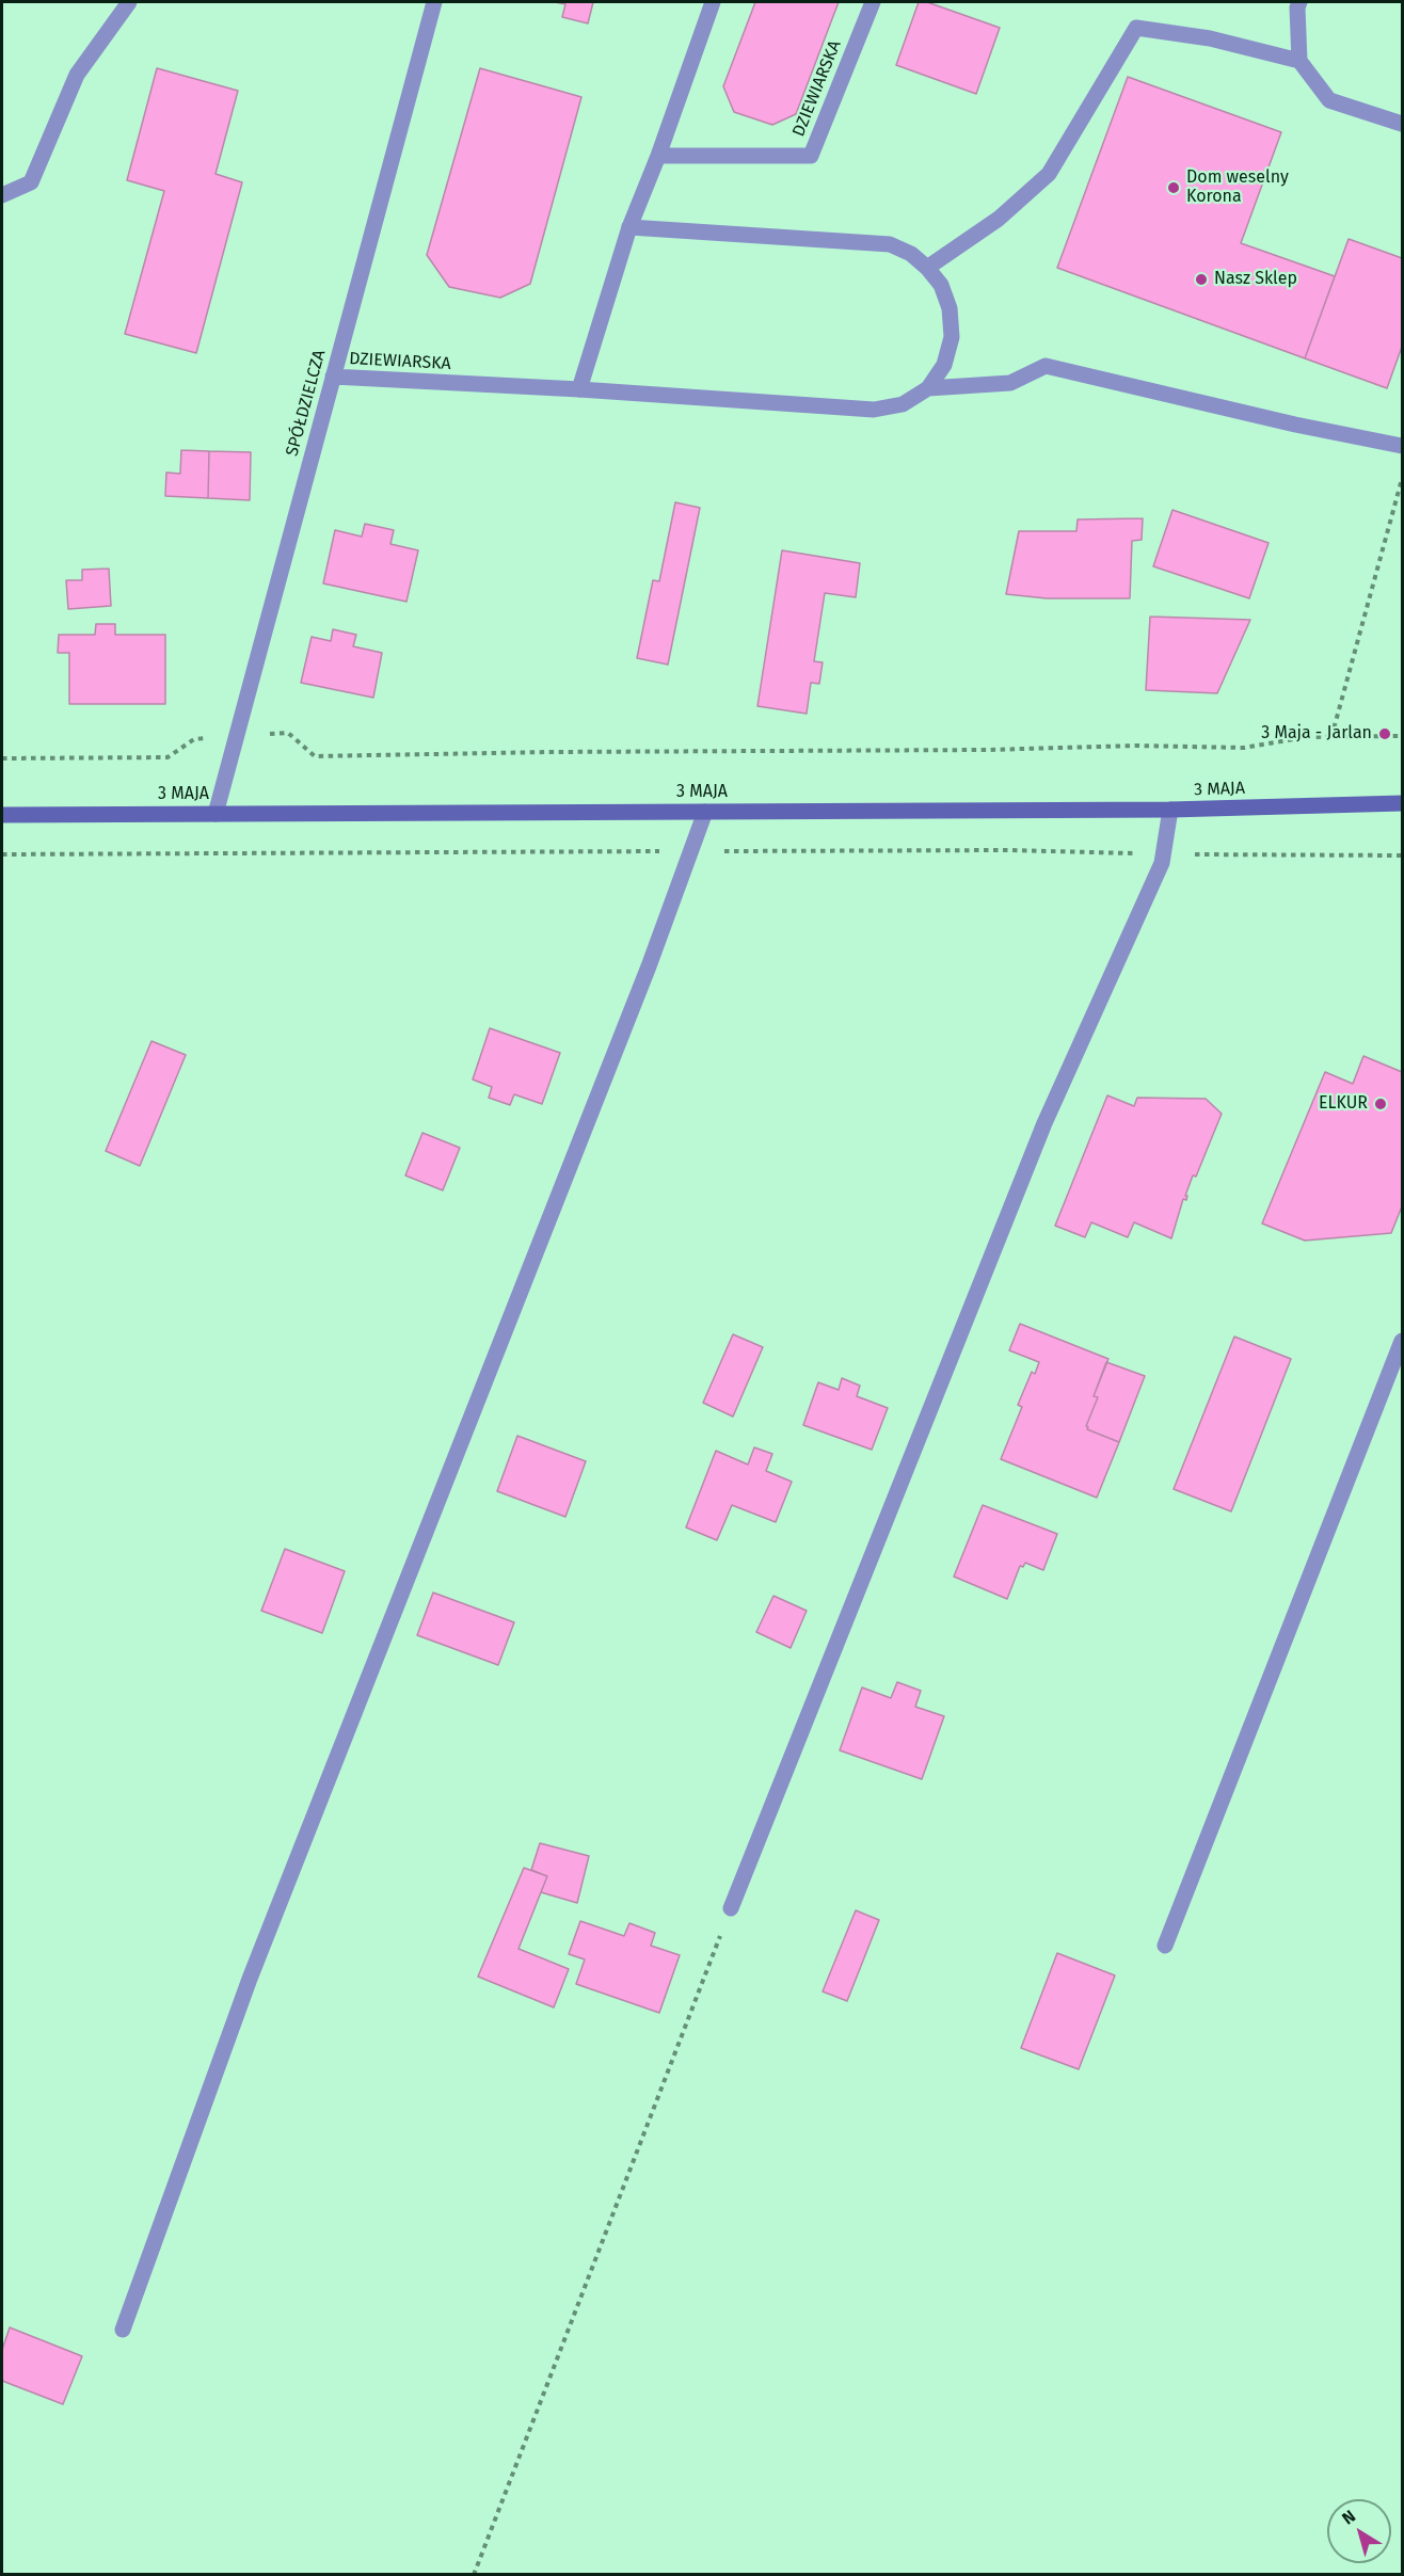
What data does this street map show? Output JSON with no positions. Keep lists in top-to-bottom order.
{
  "streets": {
    "street": ["DZIEWIARSKA", "SPÓŁDZIELCZA", "3 MAJA"]
  },
  "crossings": [
    ["DZIEWIARSKA", "SPÓŁDZIELCZA"],
    ["SPÓŁDZIELCZA", "3 MAJA"]
  ],
  "places": [
    "Dom weselny Korona",
    "Nasz Sklep",
    "3 Maja - Jarlan",
    "ELKUR"
  ],
  "north": "top left"
}
